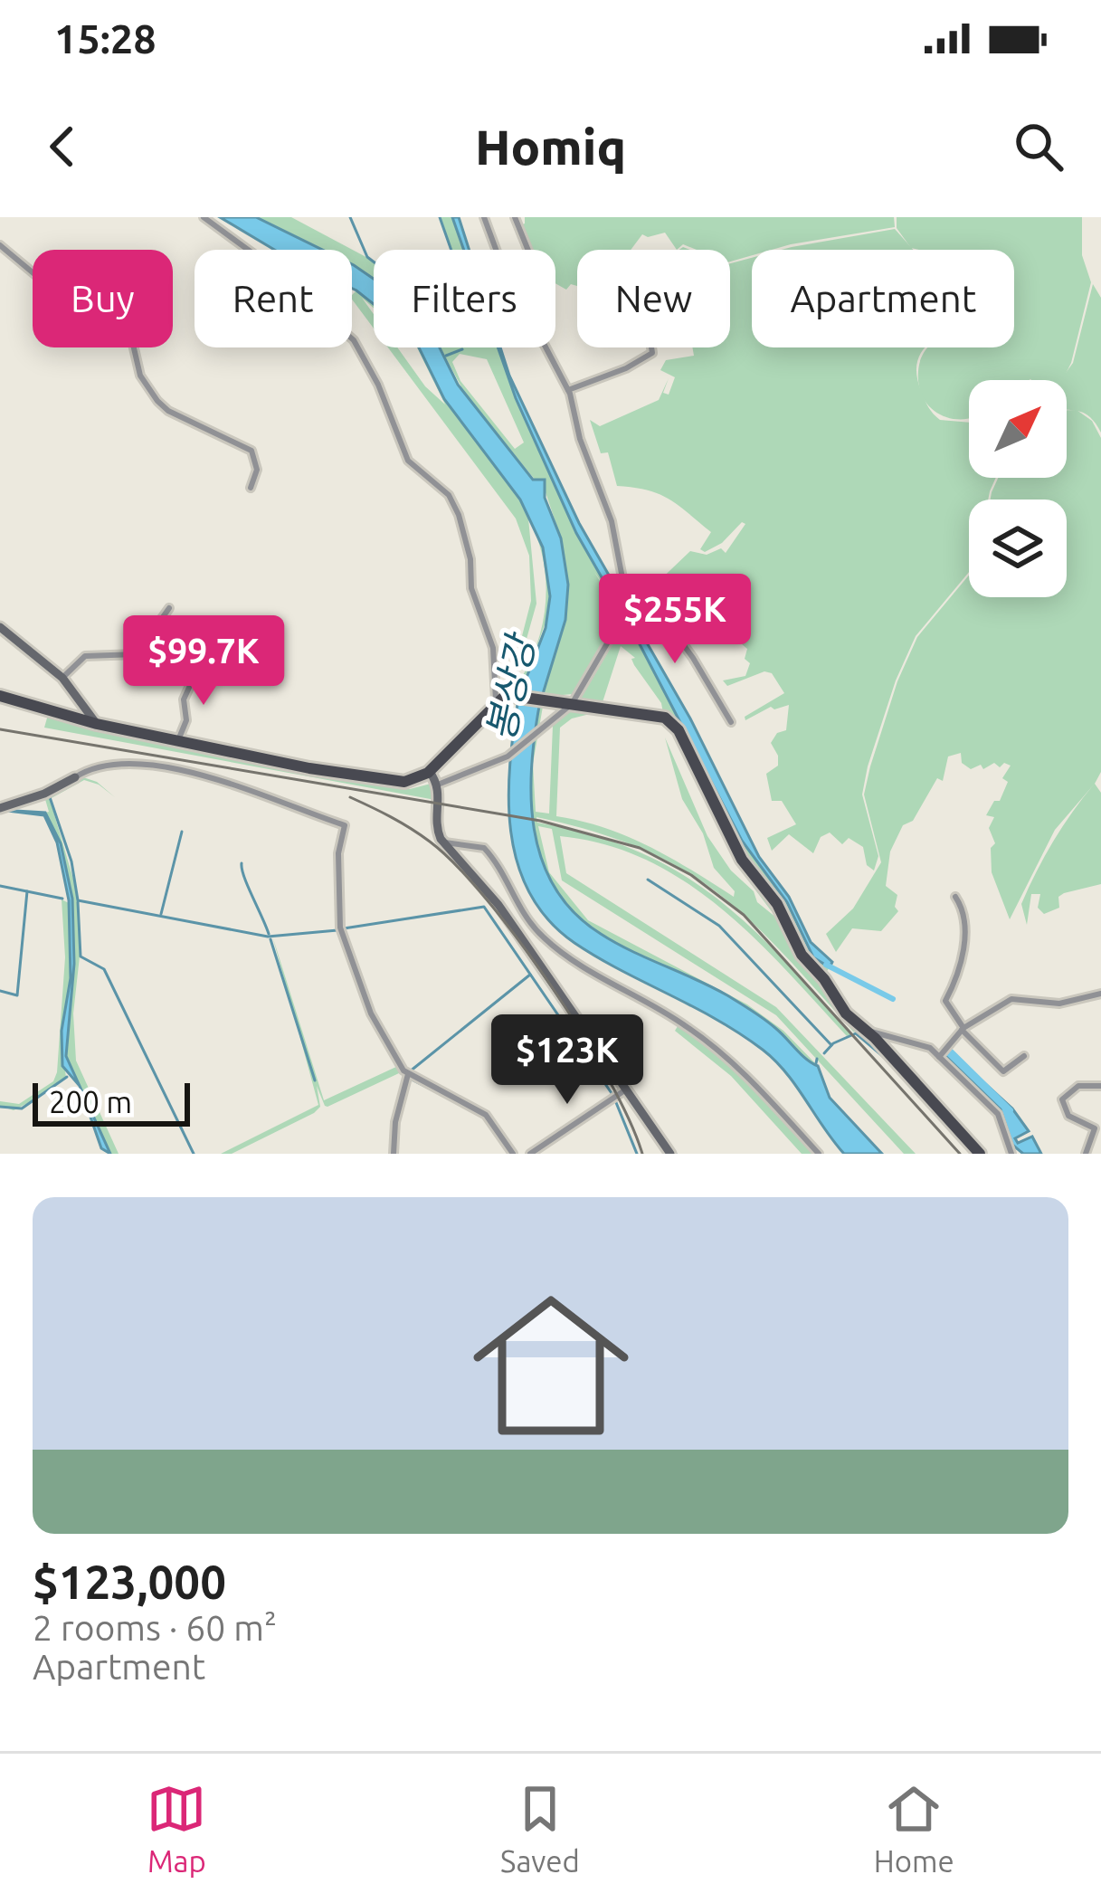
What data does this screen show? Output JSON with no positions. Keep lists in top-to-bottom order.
{
  "water": ["봉상강"],
  "scale_bar": "200 m",
  "north": "top right",
  "page": {
    "status": "15:28",
    "header": "Homiq",
    "chip": [
      "Buy",
      "Rent",
      "Filters",
      "New",
      "Apartment"
    ],
    "price": ["$255K", "$99.7K", "$123K"],
    "scale": "200 m",
    "list": [
      {
        "name": "$123,000",
        "note": "2 rooms · 60 m² · Apartment"
      }
    ],
    "tabs": ["Map", "Saved", "Home"]
  }
}
